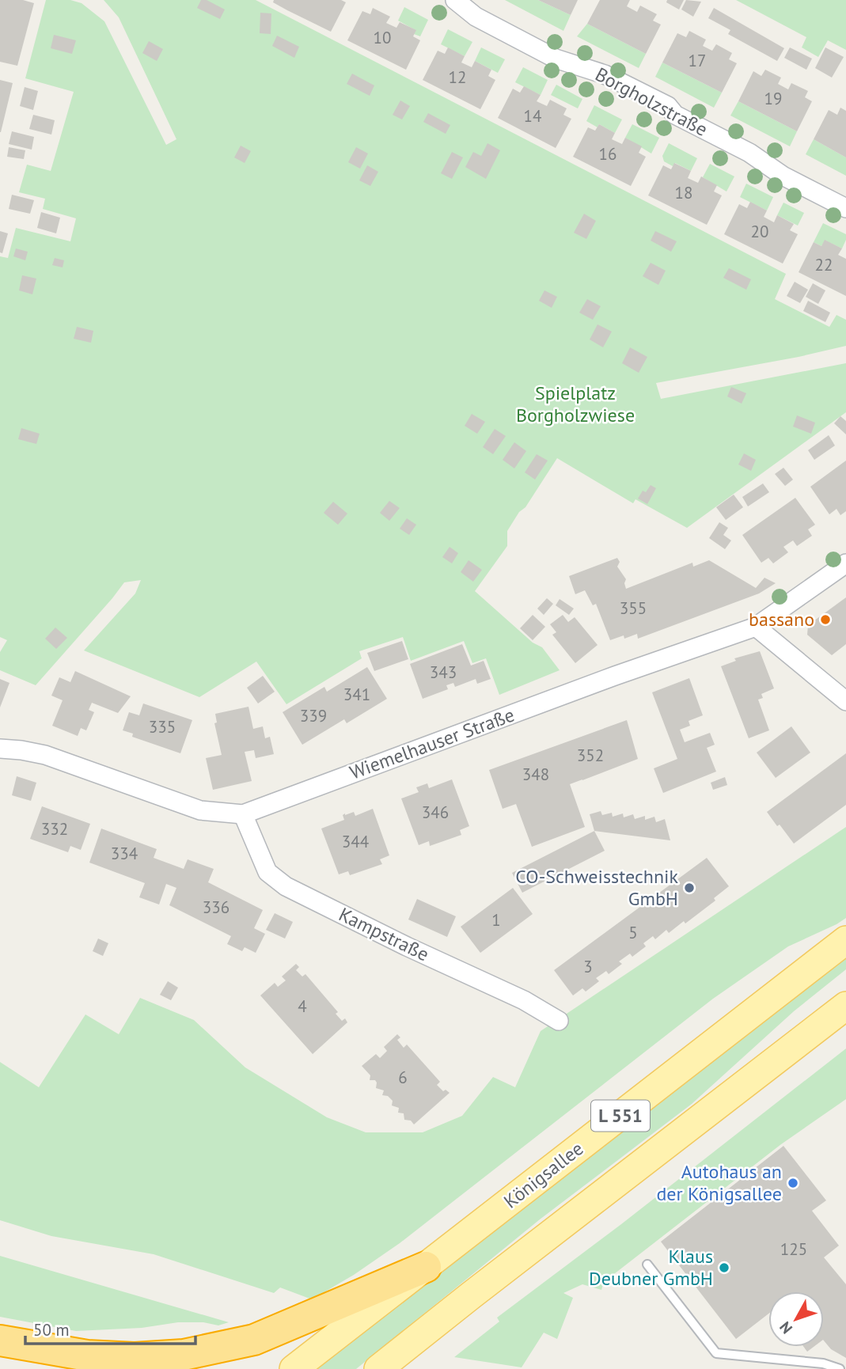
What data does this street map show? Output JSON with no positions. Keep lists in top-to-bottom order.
{
  "streets": {
    "main road": ["L 551", "Königsallee"],
    "street": ["Borgholzstraße", "Wiemelhauser Straße", "Kampstraße"]
  },
  "crossings": [
    ["Wiemelhauser Straße", "Kampstraße"]
  ],
  "parks": ["Spielplatz Borgholzwiese"],
  "places": [
    "bassano",
    "CO-Schweisstechnik GmbH",
    "Autohaus an der Königsallee",
    "Klaus Deubner GmbH"
  ],
  "house_numbers": [
    "10",
    "17",
    "12",
    "19",
    "14",
    "16",
    "18",
    "20",
    "22",
    "355",
    "343",
    "341",
    "339",
    "335",
    "352",
    "348",
    "346",
    "332",
    "344",
    "334",
    "336",
    "1",
    "5",
    "3",
    "4",
    "6",
    "125"
  ],
  "scale_bar": "50 m",
  "north": "bottom left"
}
